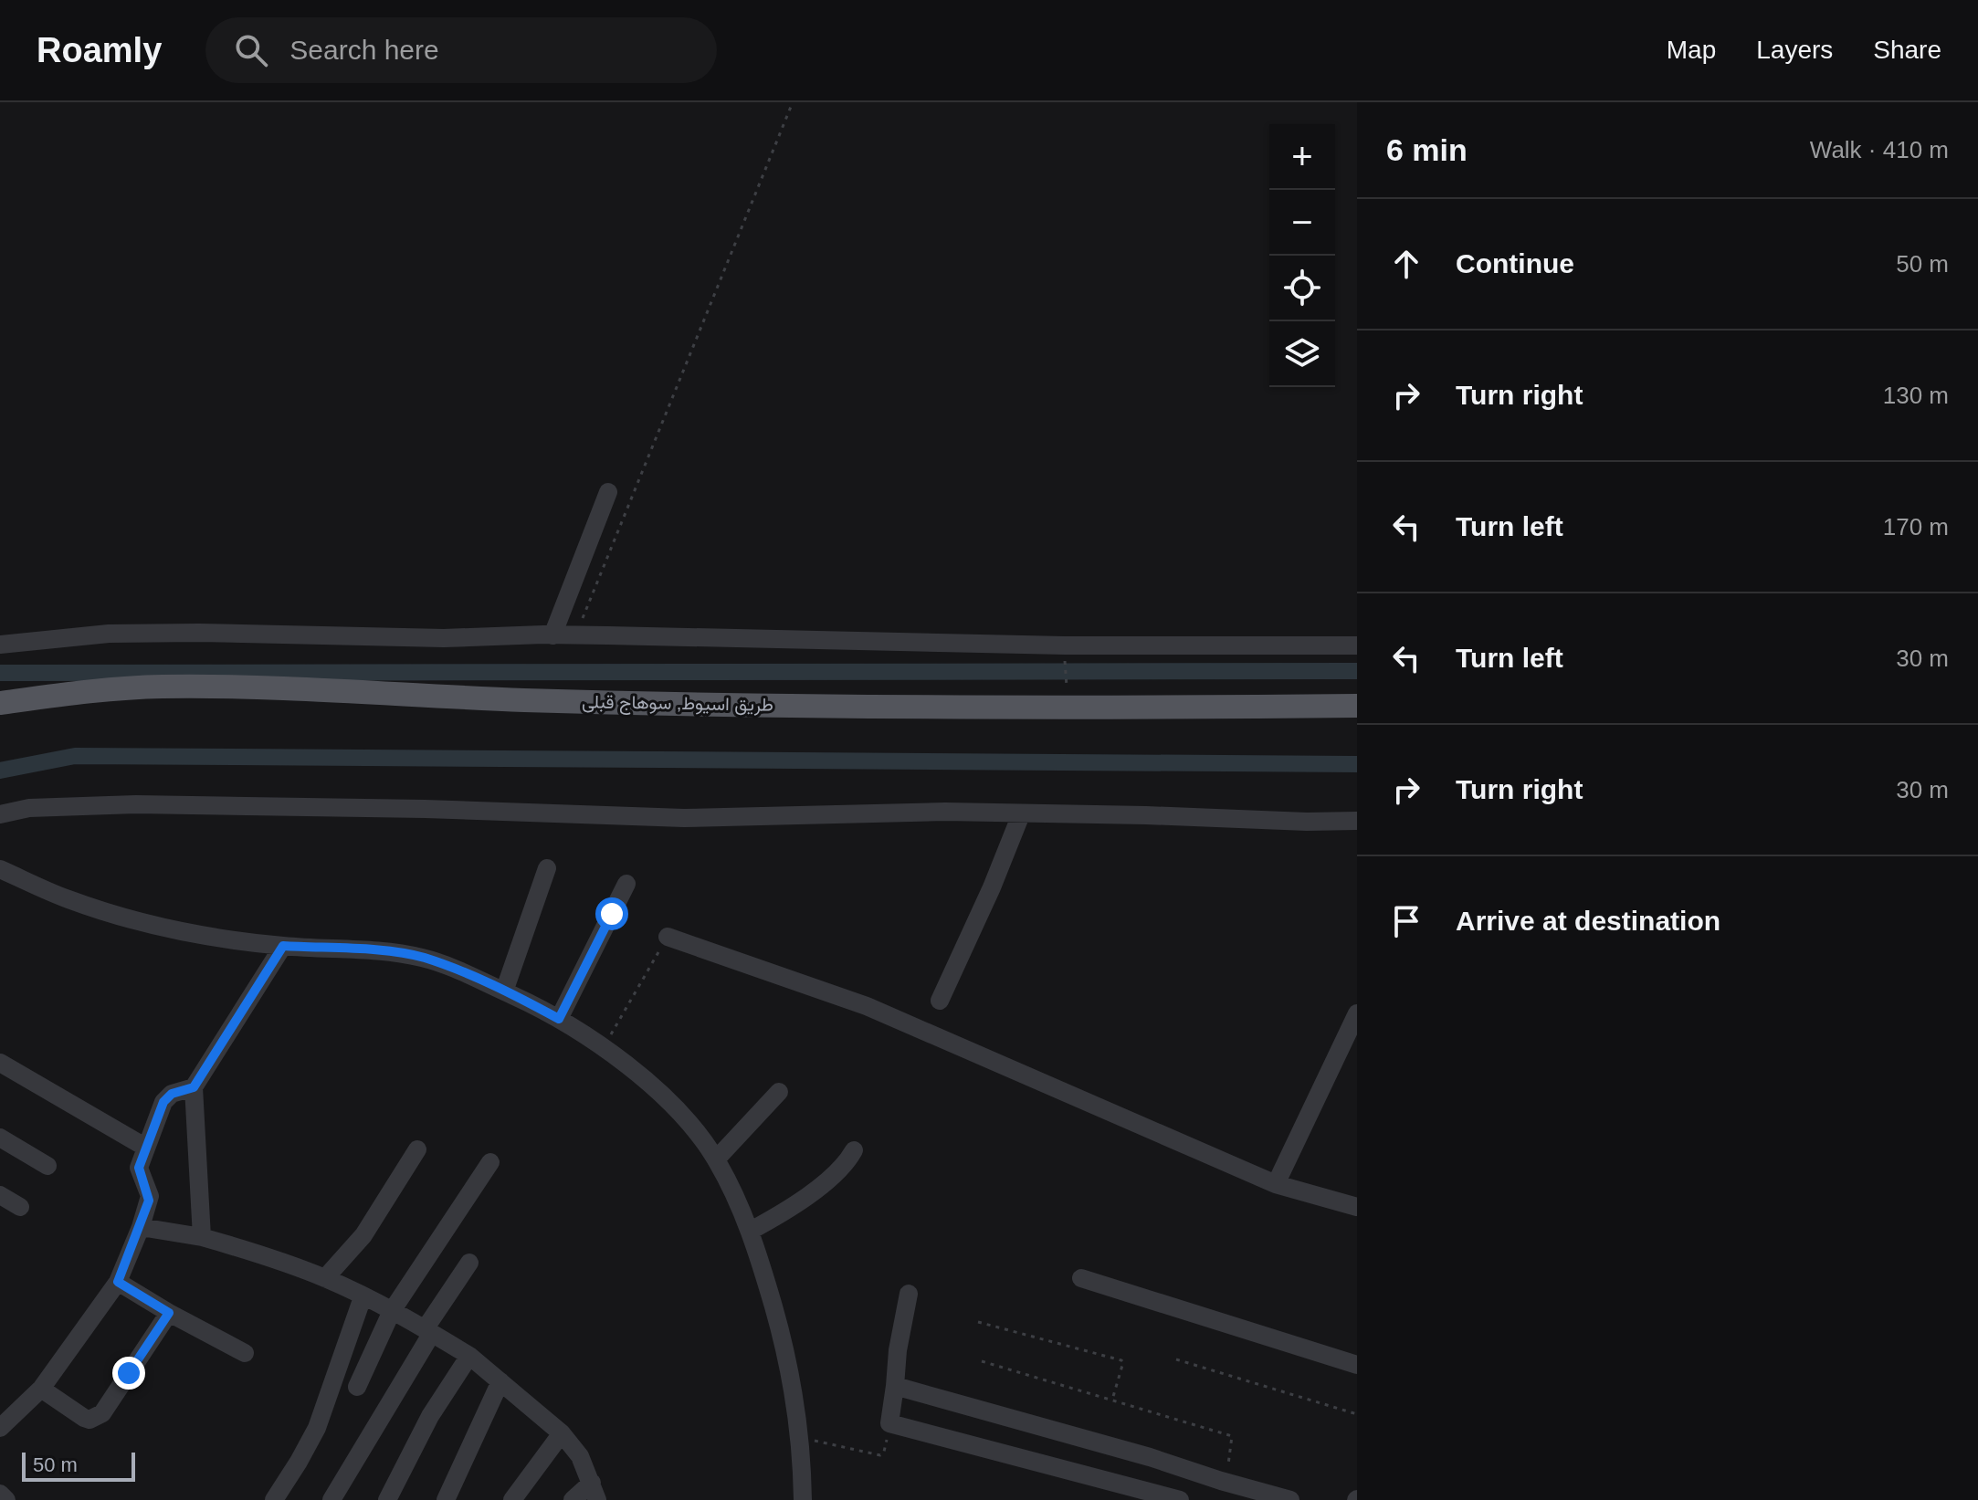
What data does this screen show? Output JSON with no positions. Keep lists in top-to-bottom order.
{
  "streets": {
    "main road": ["طريق اسيوط, سوهاج قبلى"]
  },
  "scale_bar": "50 m",
  "page": {
    "header": "Roamly",
    "search": "Search here",
    "nav": ["Map", "Layers", "Share"],
    "heading": ["6 min", "Walk · 410 m"],
    "map_buttons": ["+", "−"],
    "list": [
      ["Continue", "50 m"],
      ["Turn right", "130 m"],
      ["Turn left", "170 m"],
      ["Turn left", "30 m"],
      ["Turn right", "30 m"],
      "Arrive at destination"
    ],
    "scale": "50 m"
  }
}
